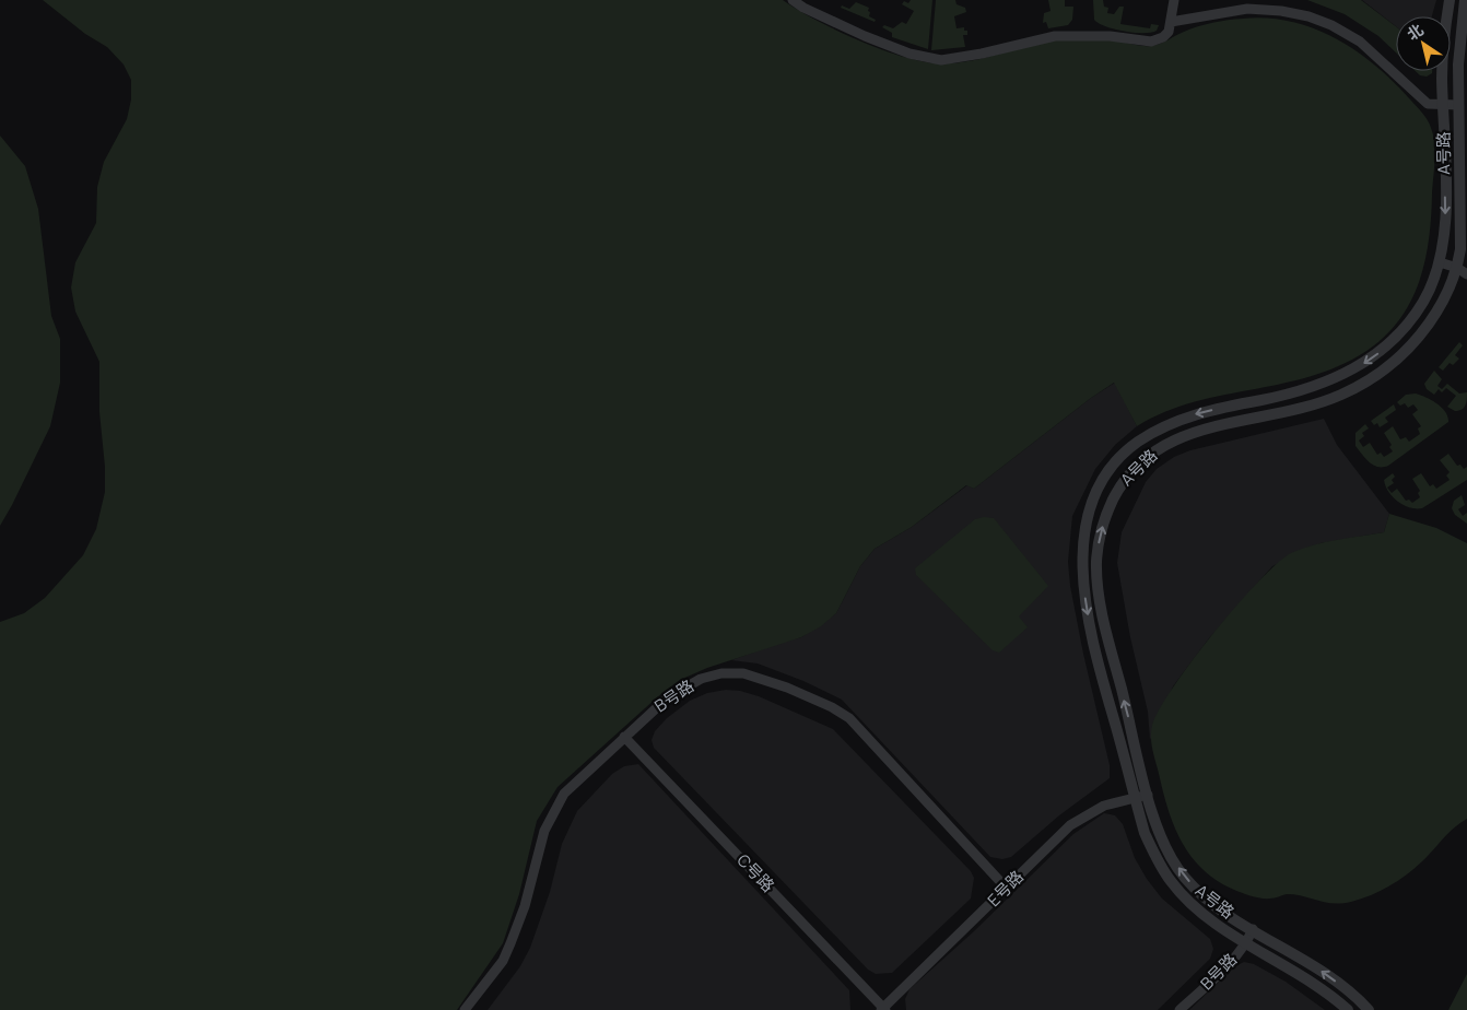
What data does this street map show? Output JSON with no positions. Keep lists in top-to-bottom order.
{
  "streets": {
    "street": [
      "A号路",
      "B号路",
      "C号路",
      "E号路"
    ]
  },
  "crossings": [
    ["A号路", "B号路"],
    ["A号路", "E号路"],
    ["B号路", "C号路"],
    ["B号路", "E号路"],
    ["C号路", "E号路"]
  ],
  "north": "top left"
}
